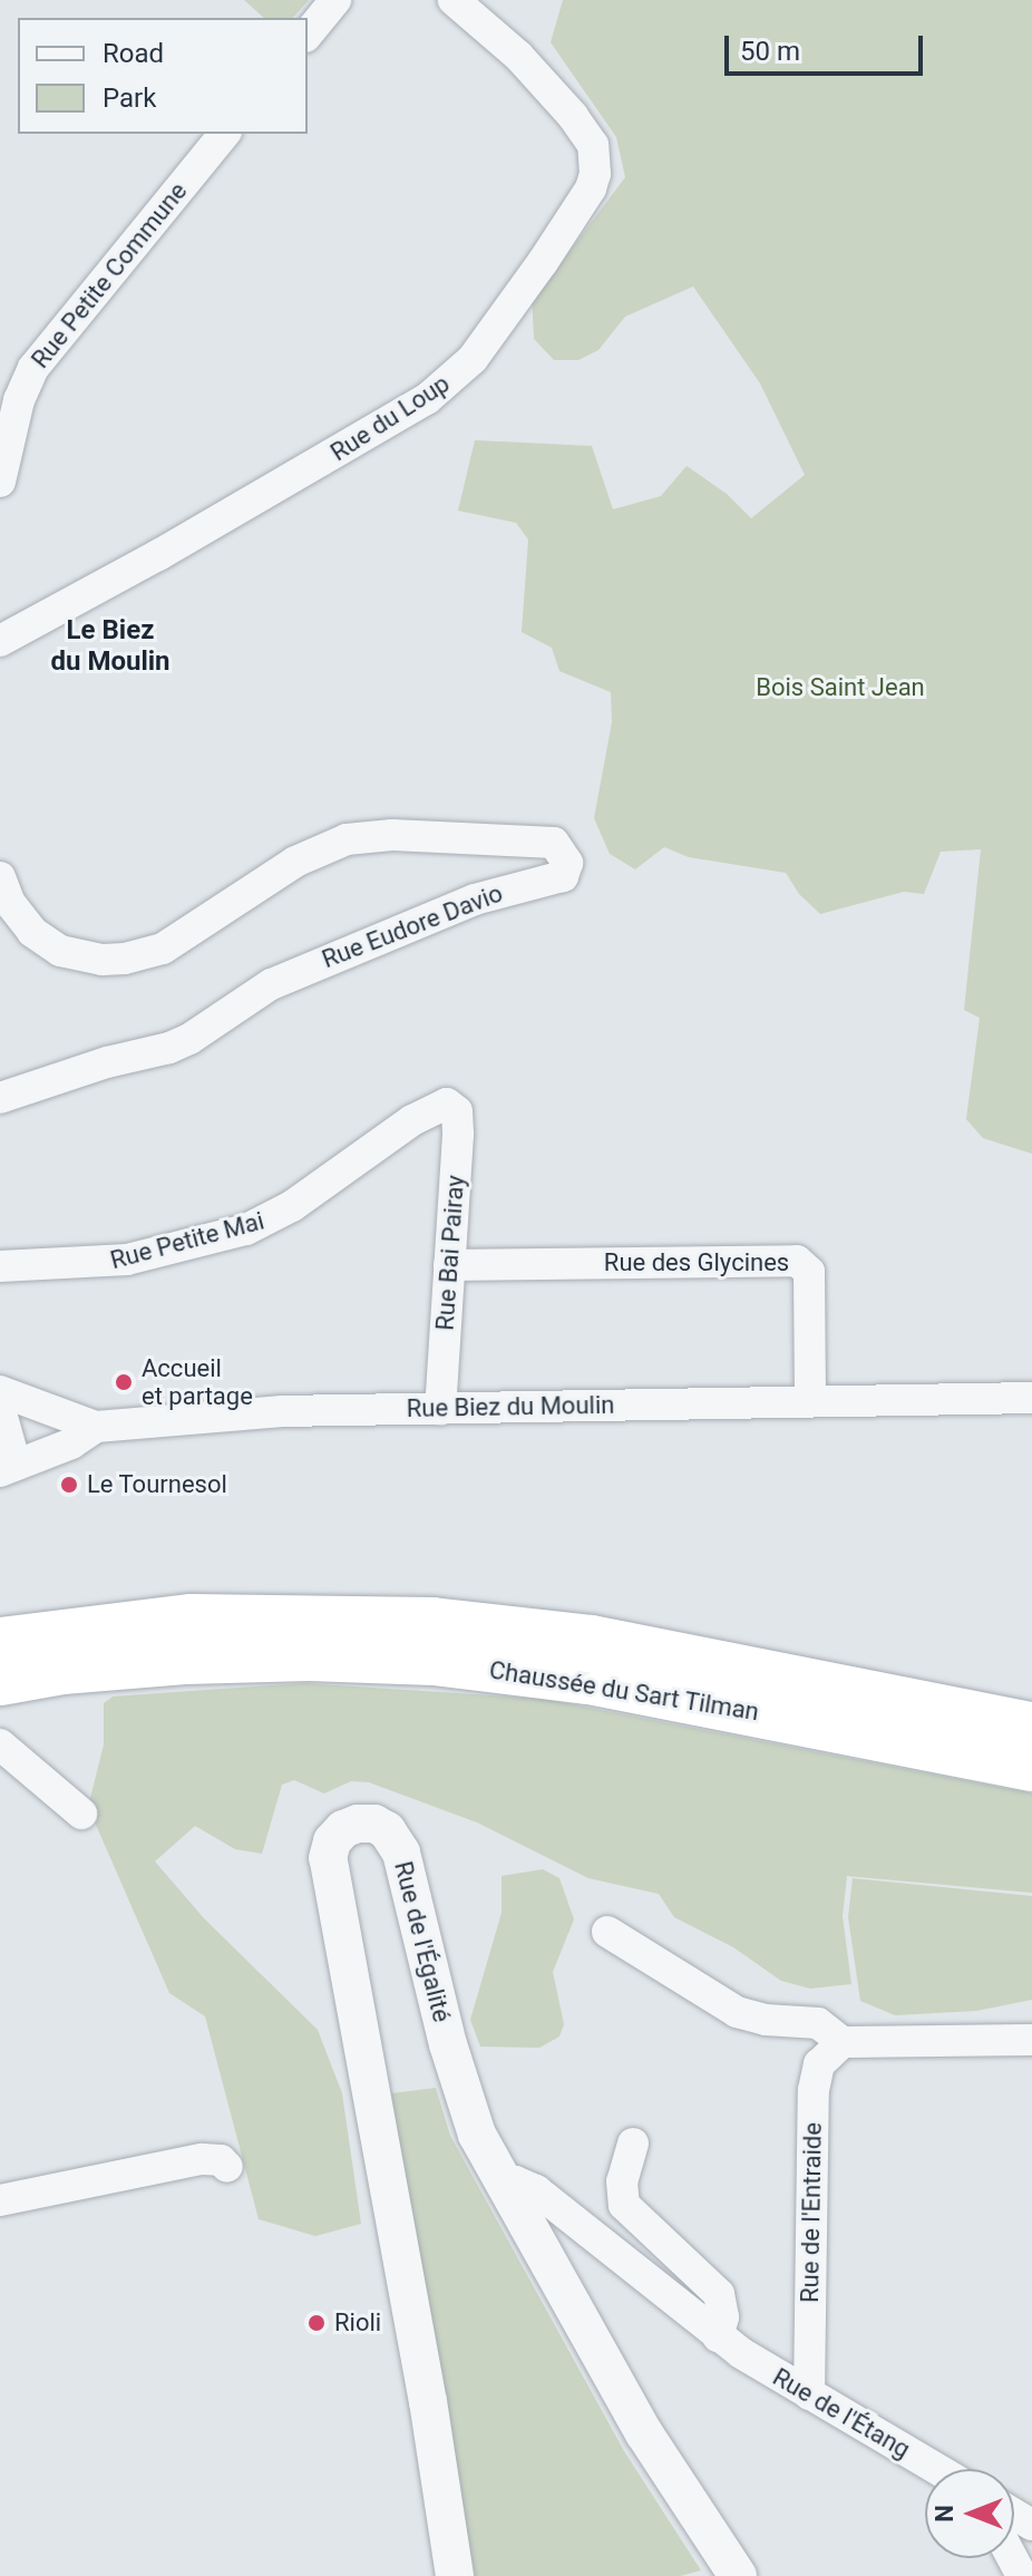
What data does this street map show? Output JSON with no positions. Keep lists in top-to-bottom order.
{
  "streets": {
    "highway": ["Chaussée du Sart Tilman"],
    "street": [
      "Rue Petite Commune",
      "Rue du Loup",
      "Rue Eudore Davio",
      "Rue Petite Mai",
      "Rue Bai Pairay",
      "Rue des Glycines",
      "Rue Biez du Moulin",
      "Rue de l'Égalité",
      "Rue de l'Entraide",
      "Rue de l'Étang"
    ]
  },
  "crossings": [
    ["Rue Petite Mai", "Rue Bai Pairay"],
    ["Rue Bai Pairay", "Rue des Glycines"],
    ["Rue Bai Pairay", "Rue Biez du Moulin"],
    ["Rue des Glycines", "Rue Biez du Moulin"],
    ["Rue de l'Égalité", "Rue de l'Étang"],
    ["Rue de l'Entraide", "Rue de l'Étang"]
  ],
  "districts": ["Le Biez du Moulin"],
  "parks": ["Bois Saint Jean"],
  "places": ["Accueil et partage", "Le Tournesol", "Rioli"],
  "legend": ["Road", "Park"],
  "scale_bar": "50 m",
  "north": "left"
}
